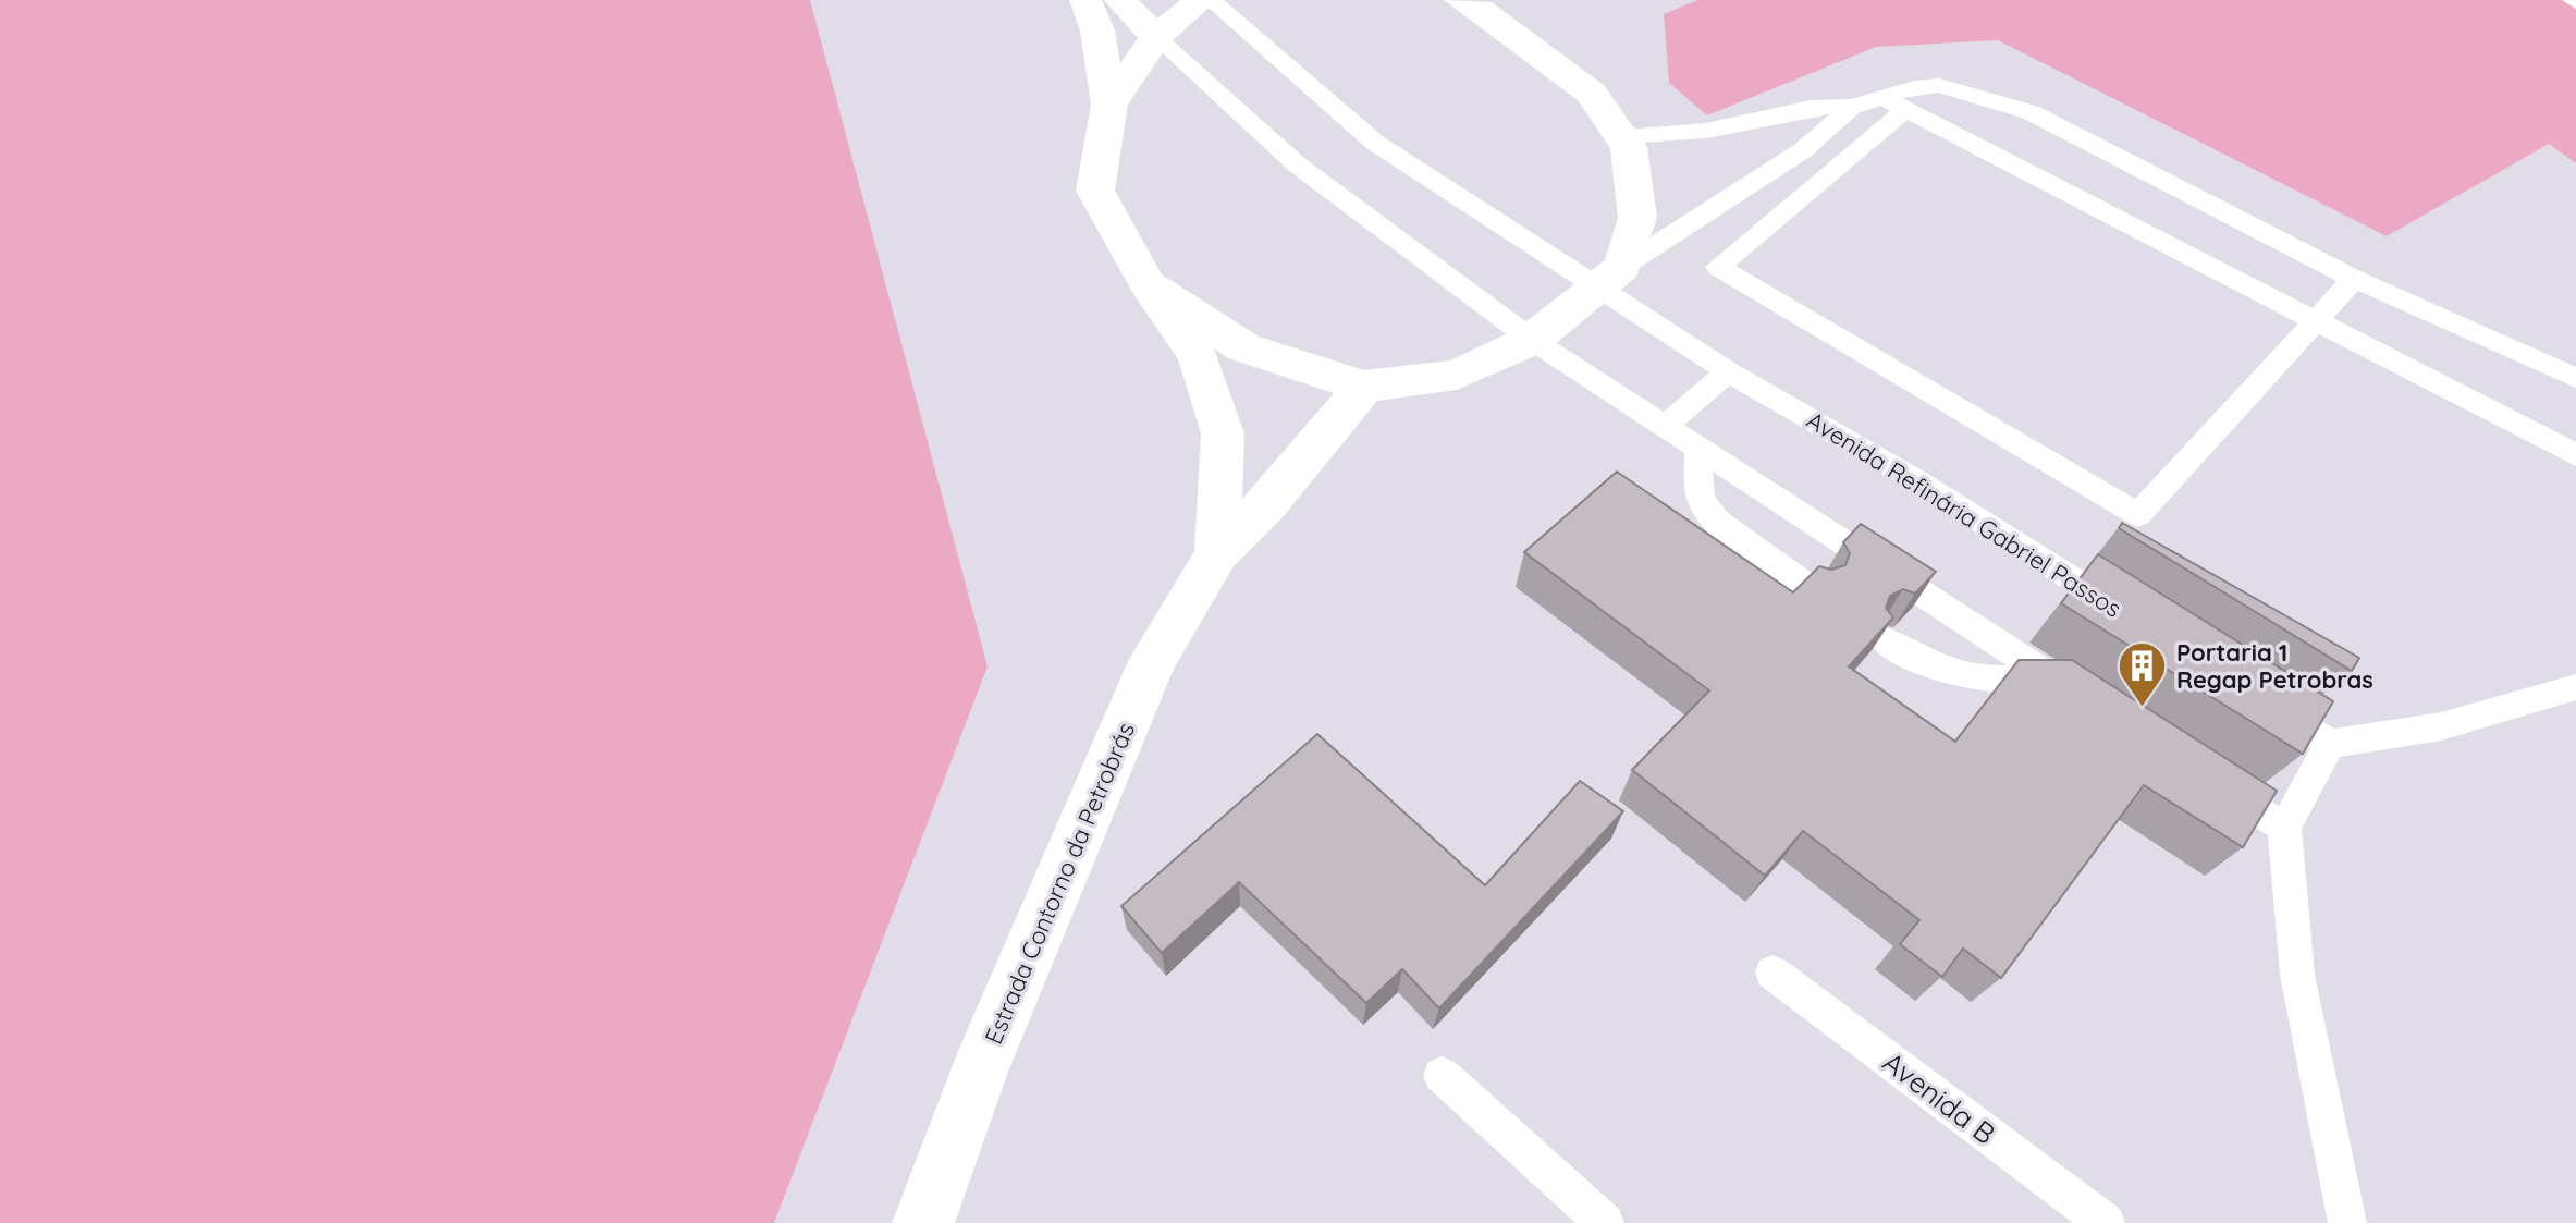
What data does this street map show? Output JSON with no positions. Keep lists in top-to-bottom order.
{
  "streets": {
    "main road": ["Estrada Contorno da Petrobrás"],
    "lane": ["Avenida Refinária Gabriel Passos", "Avenida B"]
  },
  "crossings": [
    ["Avenida Refinária Gabriel Passos", "Estrada Contorno da Petrobrás"]
  ],
  "places": {
    "building": ["Portaria 1 Regap Petrobras"]
  }
}
